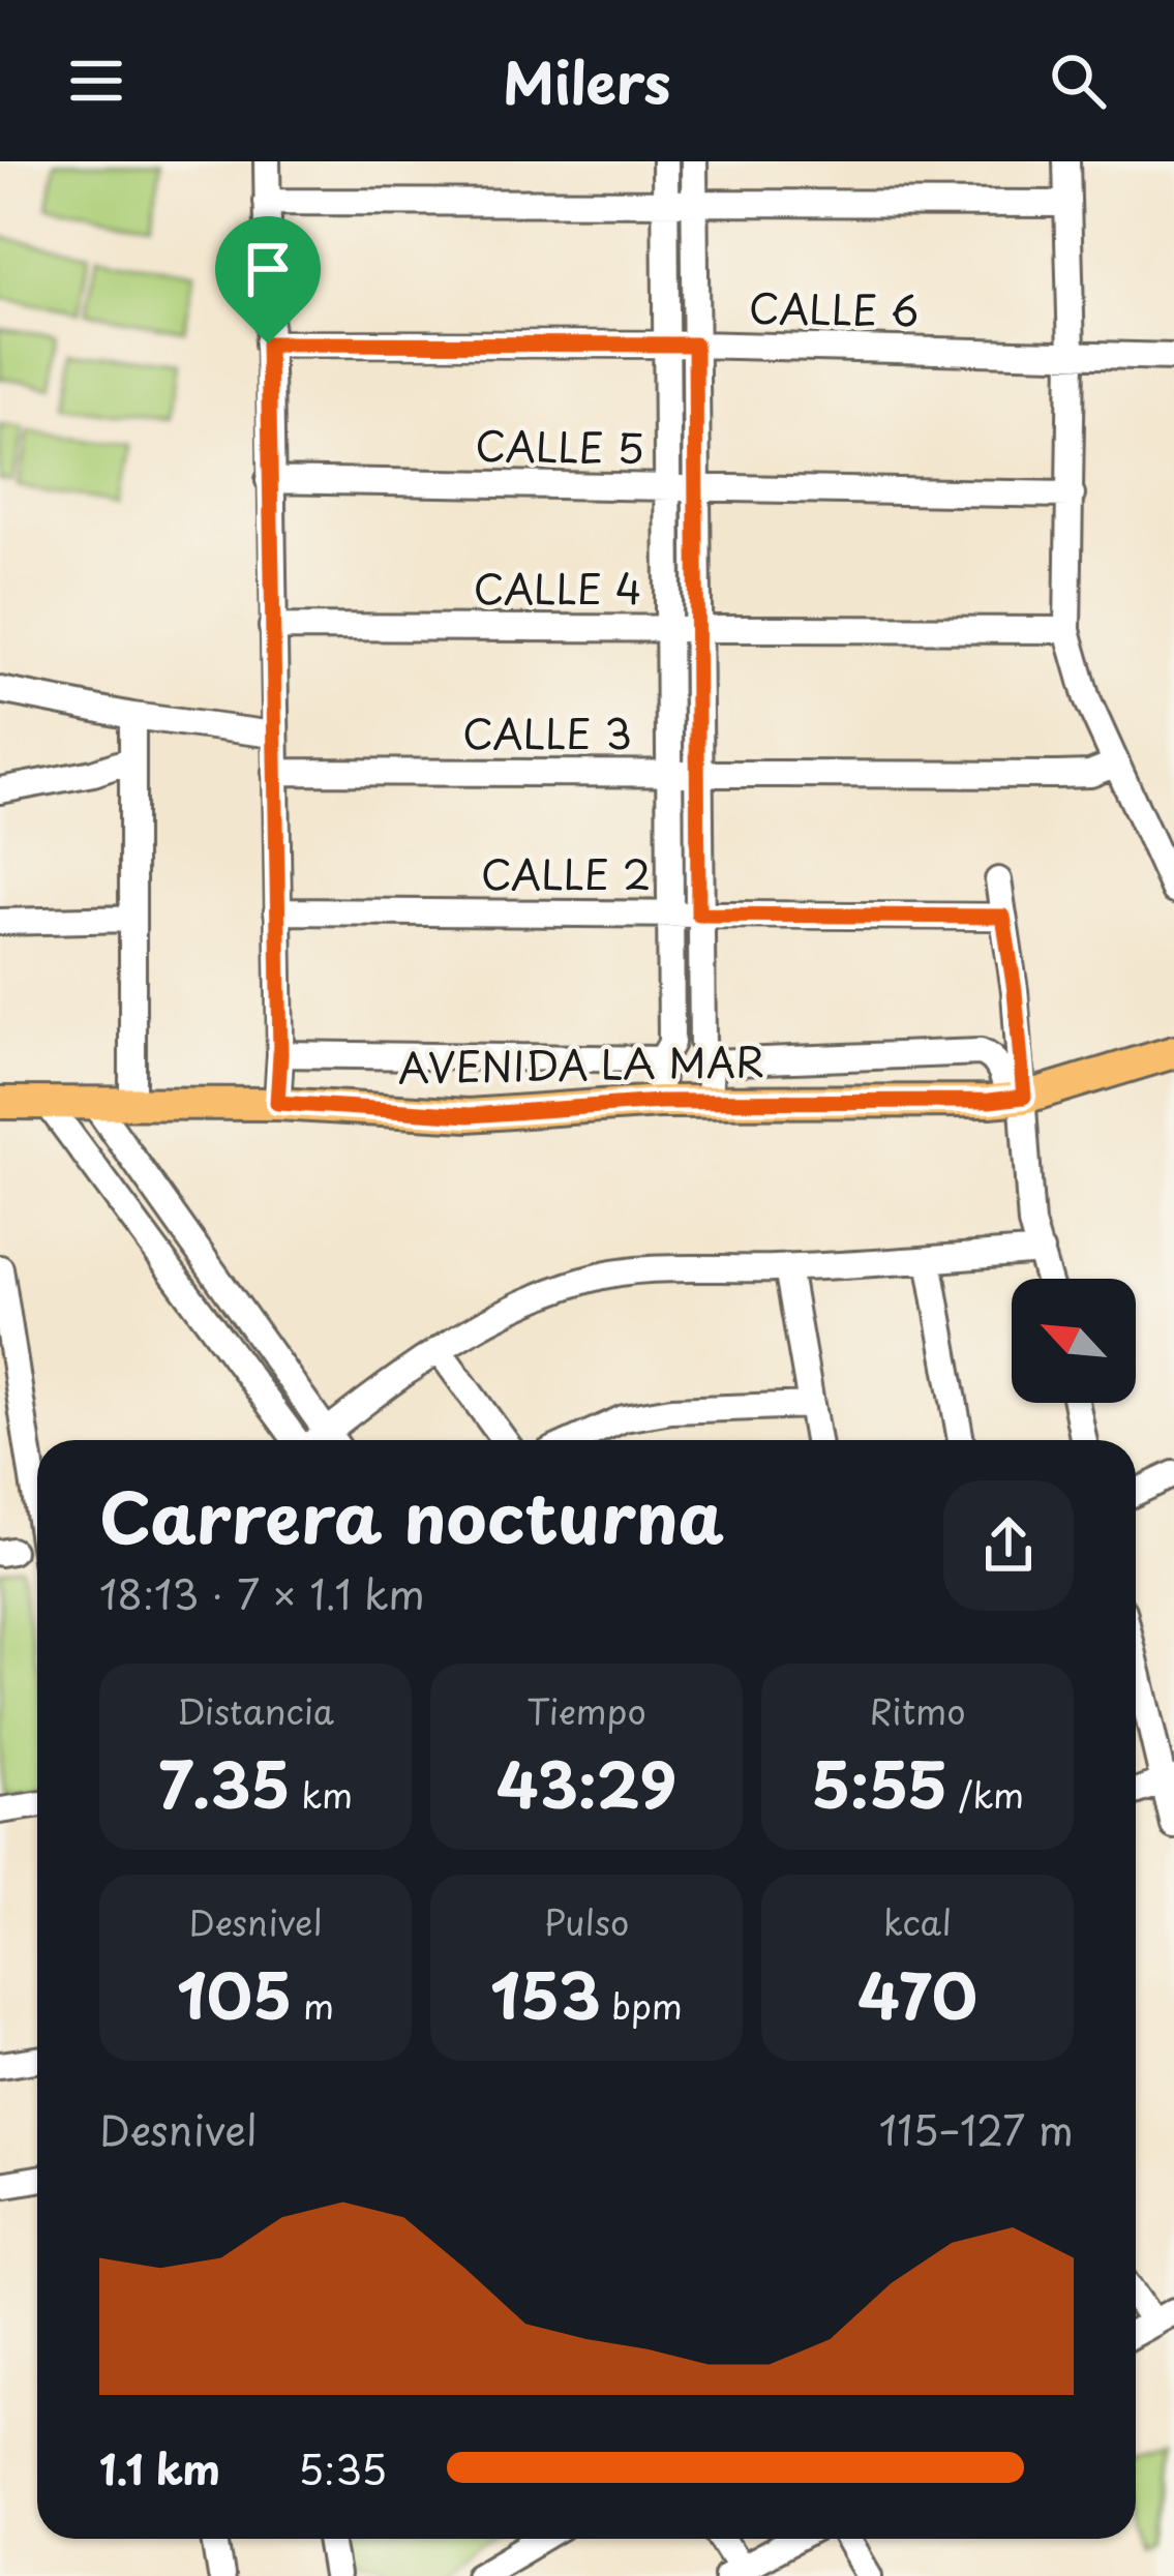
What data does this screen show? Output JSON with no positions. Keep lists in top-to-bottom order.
{
  "streets": {
    "main road": ["AVENIDA LA MAR"],
    "street": [
      "CALLE 6",
      "CALLE 5",
      "CALLE 4",
      "CALLE 3",
      "CALLE 2"
    ]
  },
  "north": "top left",
  "page": {
    "header": "Milers",
    "heading": ["Carrera nocturna", "18:13 · 7 × 1.1 km"],
    "stats": [
      ["Distancia", "7.35 km"],
      ["Tiempo", "43:29"],
      ["Ritmo", "5:55 /km"],
      ["Desnivel", "105 m"],
      ["Pulso", "153 bpm"],
      ["kcal", "470"]
    ],
    "chart": ["Desnivel", "115–127 m"],
    "list": [
      {
        "name": "1.1 km",
        "note": "5:35"
      }
    ]
  }
}
